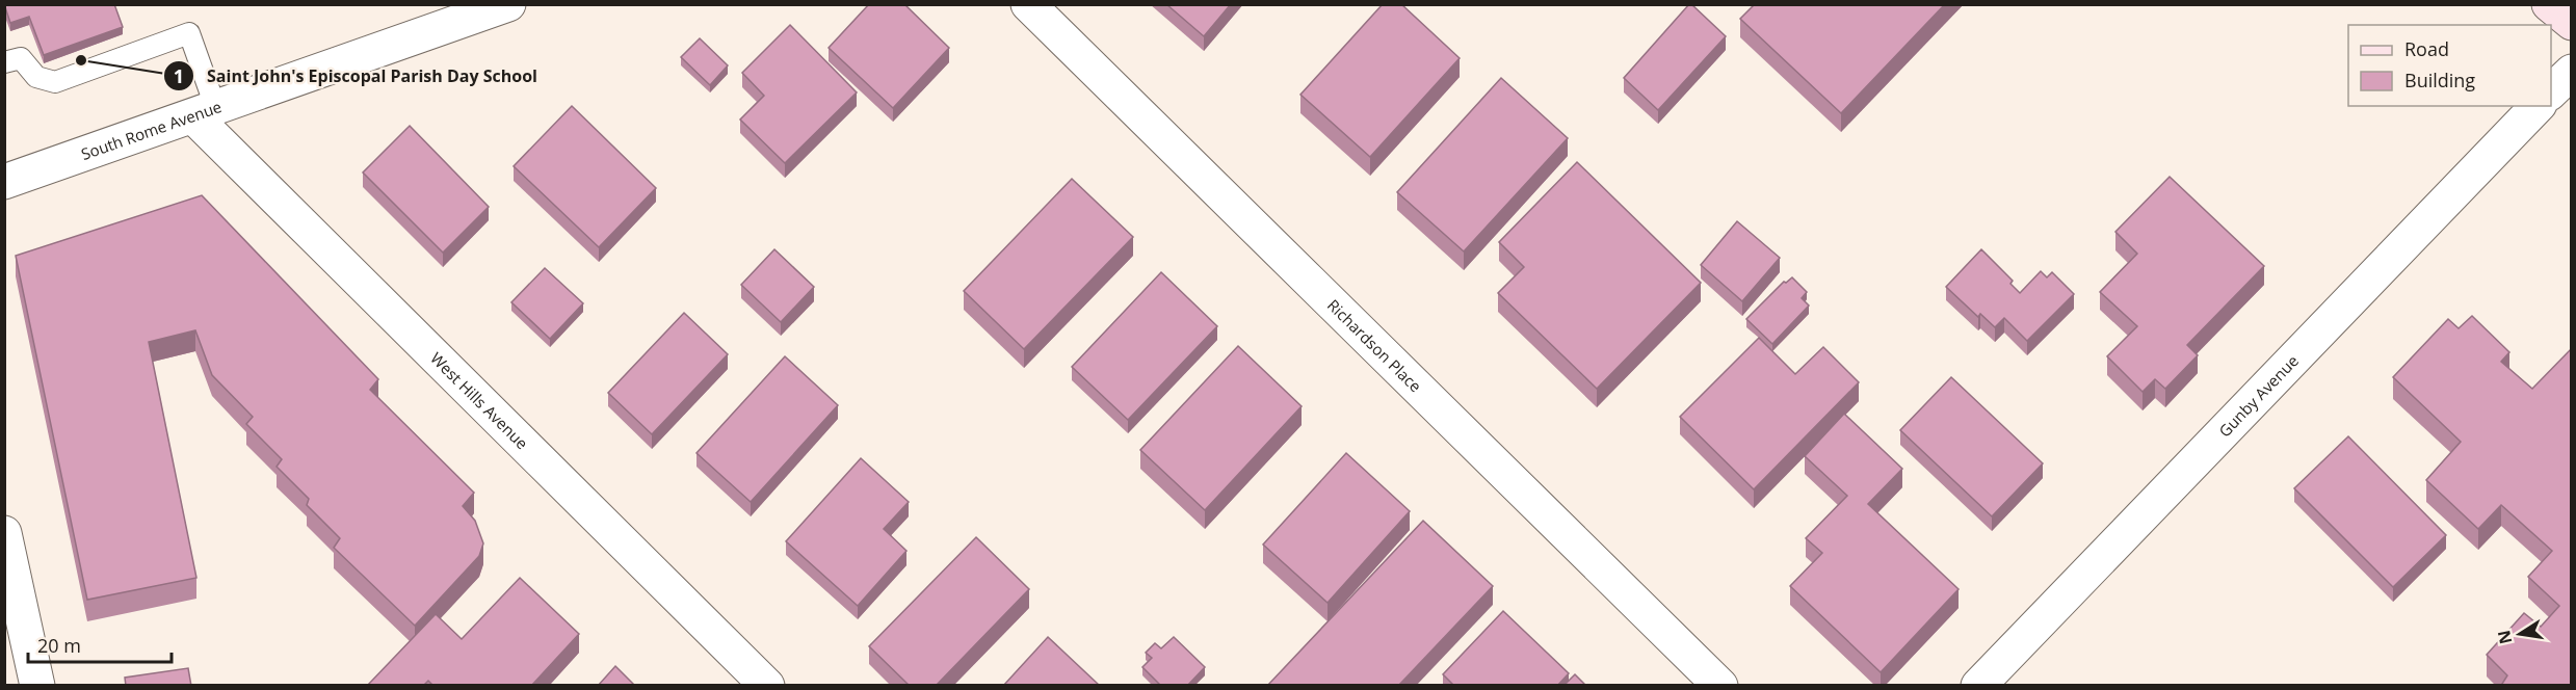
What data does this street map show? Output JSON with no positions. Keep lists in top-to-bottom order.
{
  "streets": {
    "street": [
      "South Rome Avenue",
      "Richardson Place",
      "Gunby Avenue",
      "West Hills Avenue"
    ]
  },
  "crossings": [
    ["South Rome Avenue", "West Hills Avenue"]
  ],
  "places": ["Saint John's Episcopal Parish Day School"],
  "legend": ["Road", "Building"],
  "scale_bar": "20 m",
  "north": "left"
}
